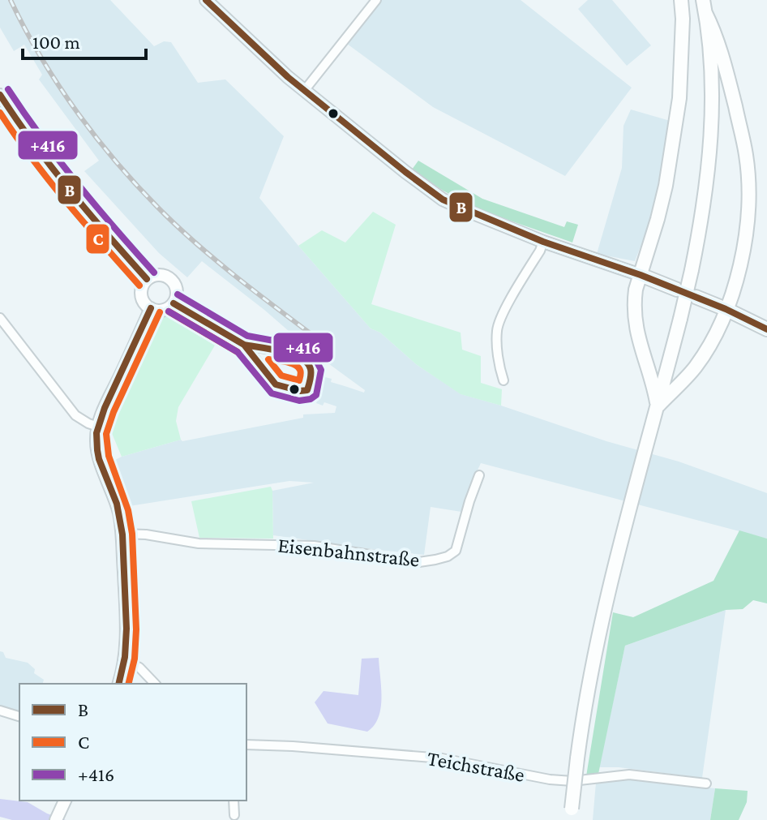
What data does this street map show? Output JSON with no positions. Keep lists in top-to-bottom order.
{
  "streets": {
    "street": ["Eisenbahnstraße", "Teichstraße"]
  },
  "lines": ["transit line B", "transit line +416", "transit line C"],
  "legend": ["B", "C", "+416"],
  "scale_bar": "100 m"
}
